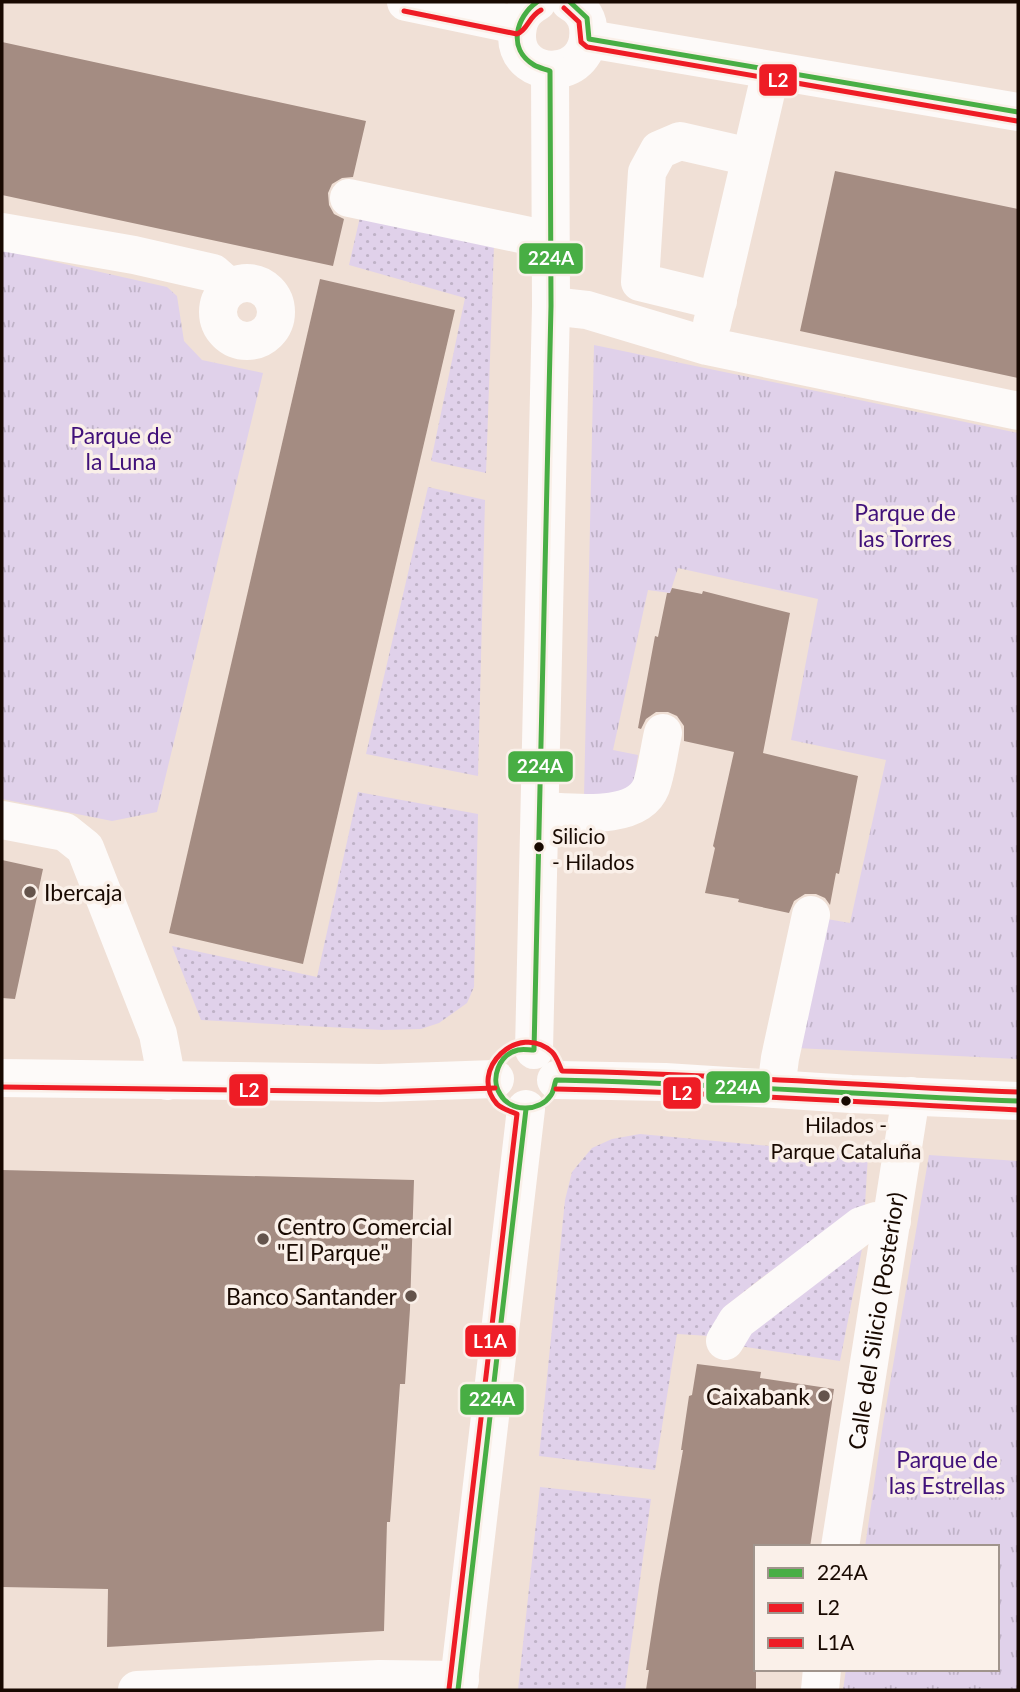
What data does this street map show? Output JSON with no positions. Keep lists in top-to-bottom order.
{
  "streets": {
    "street": ["Calle del Silicio (Posterior)"]
  },
  "parks": ["Parque de la Luna", "Parque de las Torres", "Parque de las Estrellas"],
  "places": [
    "Silicio - Hilados",
    "Ibercaja",
    "Hilados - Parque Cataluña",
    "Centro Comercial \"El Parque\"",
    "Banco Santander",
    "Caixabank"
  ],
  "lines": ["transit line 224A", "transit line L2", "transit line L1A"],
  "legend": ["224A", "L2", "L1A"]
}
